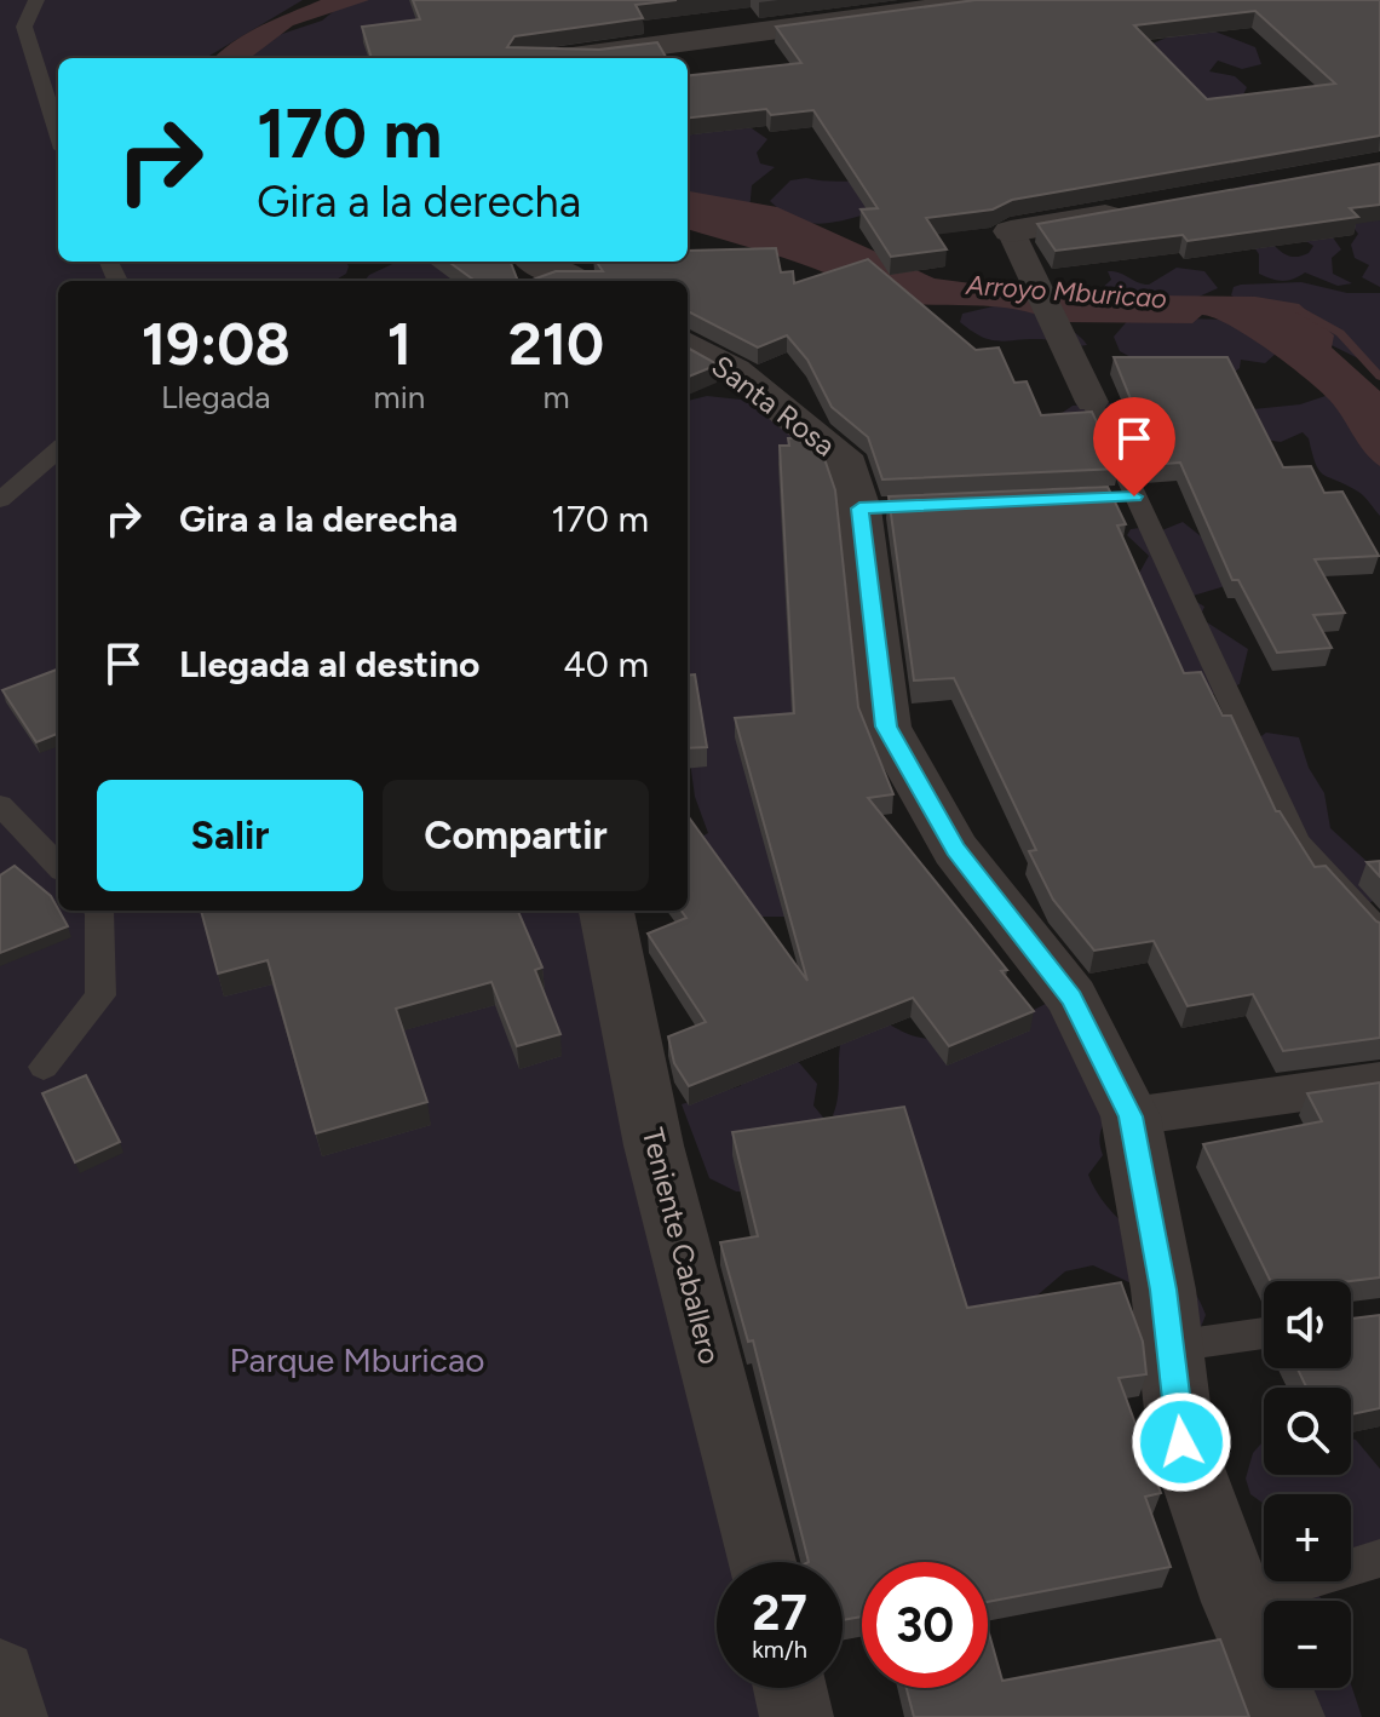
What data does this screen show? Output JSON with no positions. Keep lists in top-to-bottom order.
{
  "streets": {
    "street": ["Santa Rosa", "Teniente Caballero"]
  },
  "water": ["Arroyo Mburicao"],
  "parks": ["Parque Mburicao"],
  "page": {
    "turn": ["170 m", "Gira a la derecha"],
    "eta": [
      "19:08",
      "Llegada",
      "1",
      "min",
      "210",
      "m"
    ],
    "list": [
      {
        "name": "Gira a la derecha",
        "value": "170 m"
      },
      {
        "name": "Llegada al destino",
        "value": "40 m"
      }
    ],
    "buttons": ["Salir", "Compartir"],
    "map_buttons": ["+", "−"],
    "speed": "27 km/h",
    "limit": "30"
  }
}
